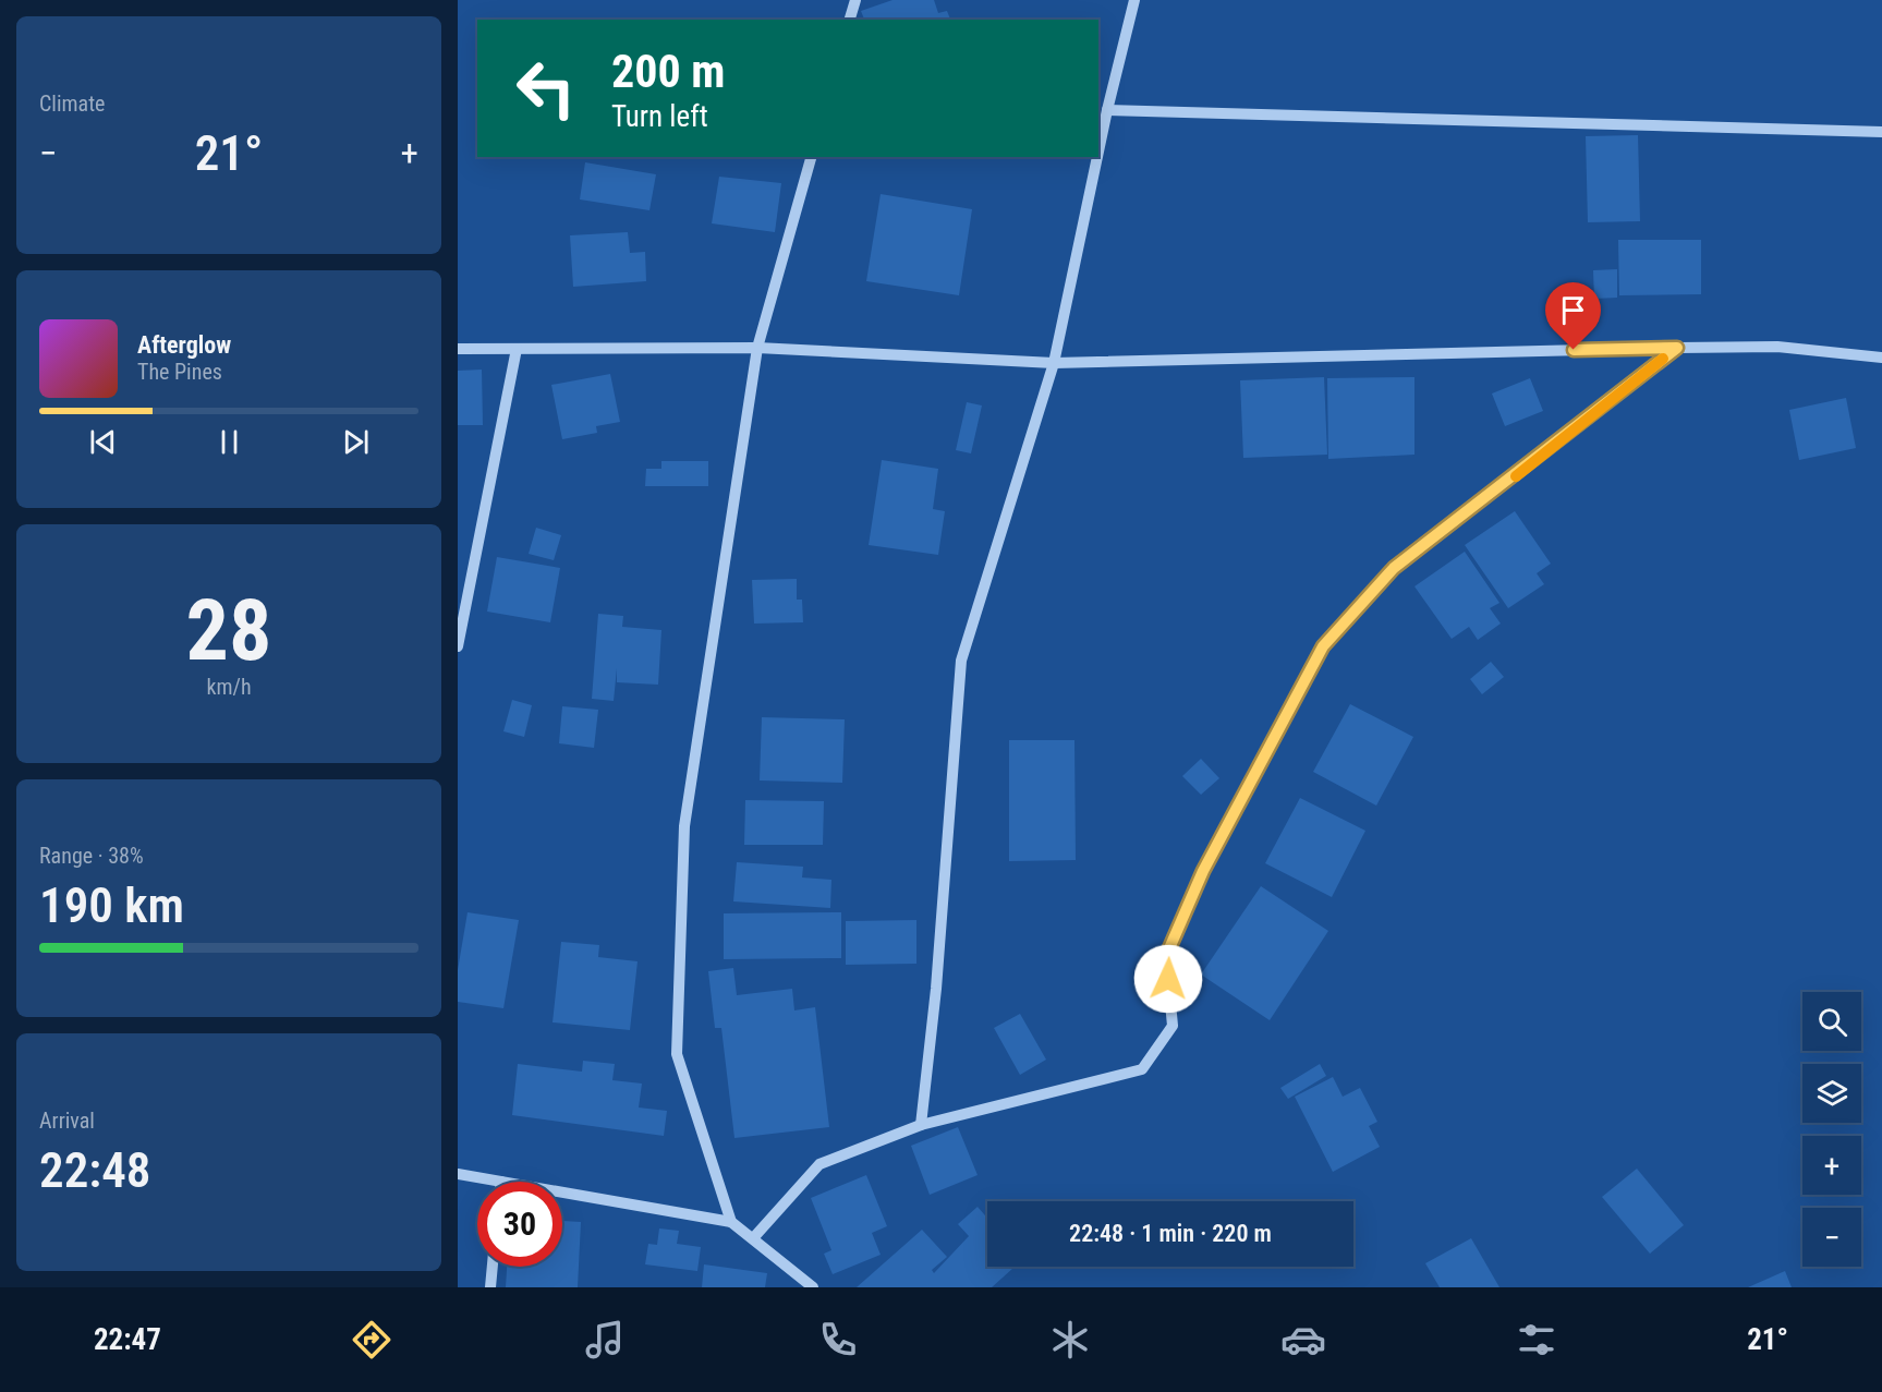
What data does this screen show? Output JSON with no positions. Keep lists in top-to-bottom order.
{
  "page": {
    "tile": [
      "Climate",
      ["28", "km/h"],
      ["Range · 38%", "190 km"],
      ["Arrival", "22:48"]
    ],
    "turn": ["200 m", "Turn left"],
    "heat": ["−", "21°", "+"],
    "song": ["Afterglow", "The Pines"],
    "map_buttons": ["+", "−"],
    "limit": "30",
    "trip": "22:48 · 1 min · 220 m",
    "tabs": ["22:47", "21°"]
  }
}
